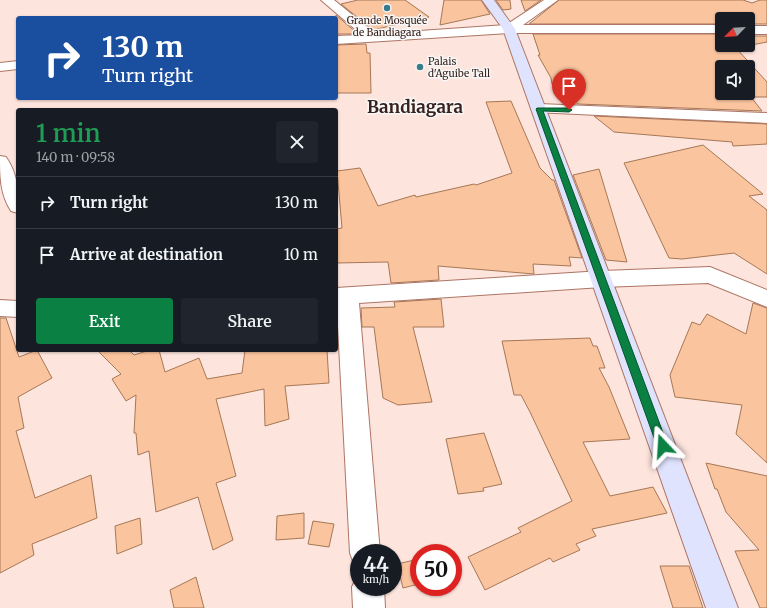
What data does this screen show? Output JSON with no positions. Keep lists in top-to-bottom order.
{
  "districts": ["Bandiagara"],
  "places": ["Grande Mosquée de Bandiagara", "Palais d'Aguibe Tall"],
  "north": "bottom left",
  "page": {
    "turn": ["130 m", "Turn right"],
    "heading": ["1 min", "140 m · 09:58"],
    "list": [
      {
        "name": "Turn right",
        "value": "130 m"
      },
      {
        "name": "Arrive at destination",
        "value": "10 m"
      }
    ],
    "buttons": ["Exit", "Share"],
    "speed": "44 km/h",
    "limit": "50"
  }
}
